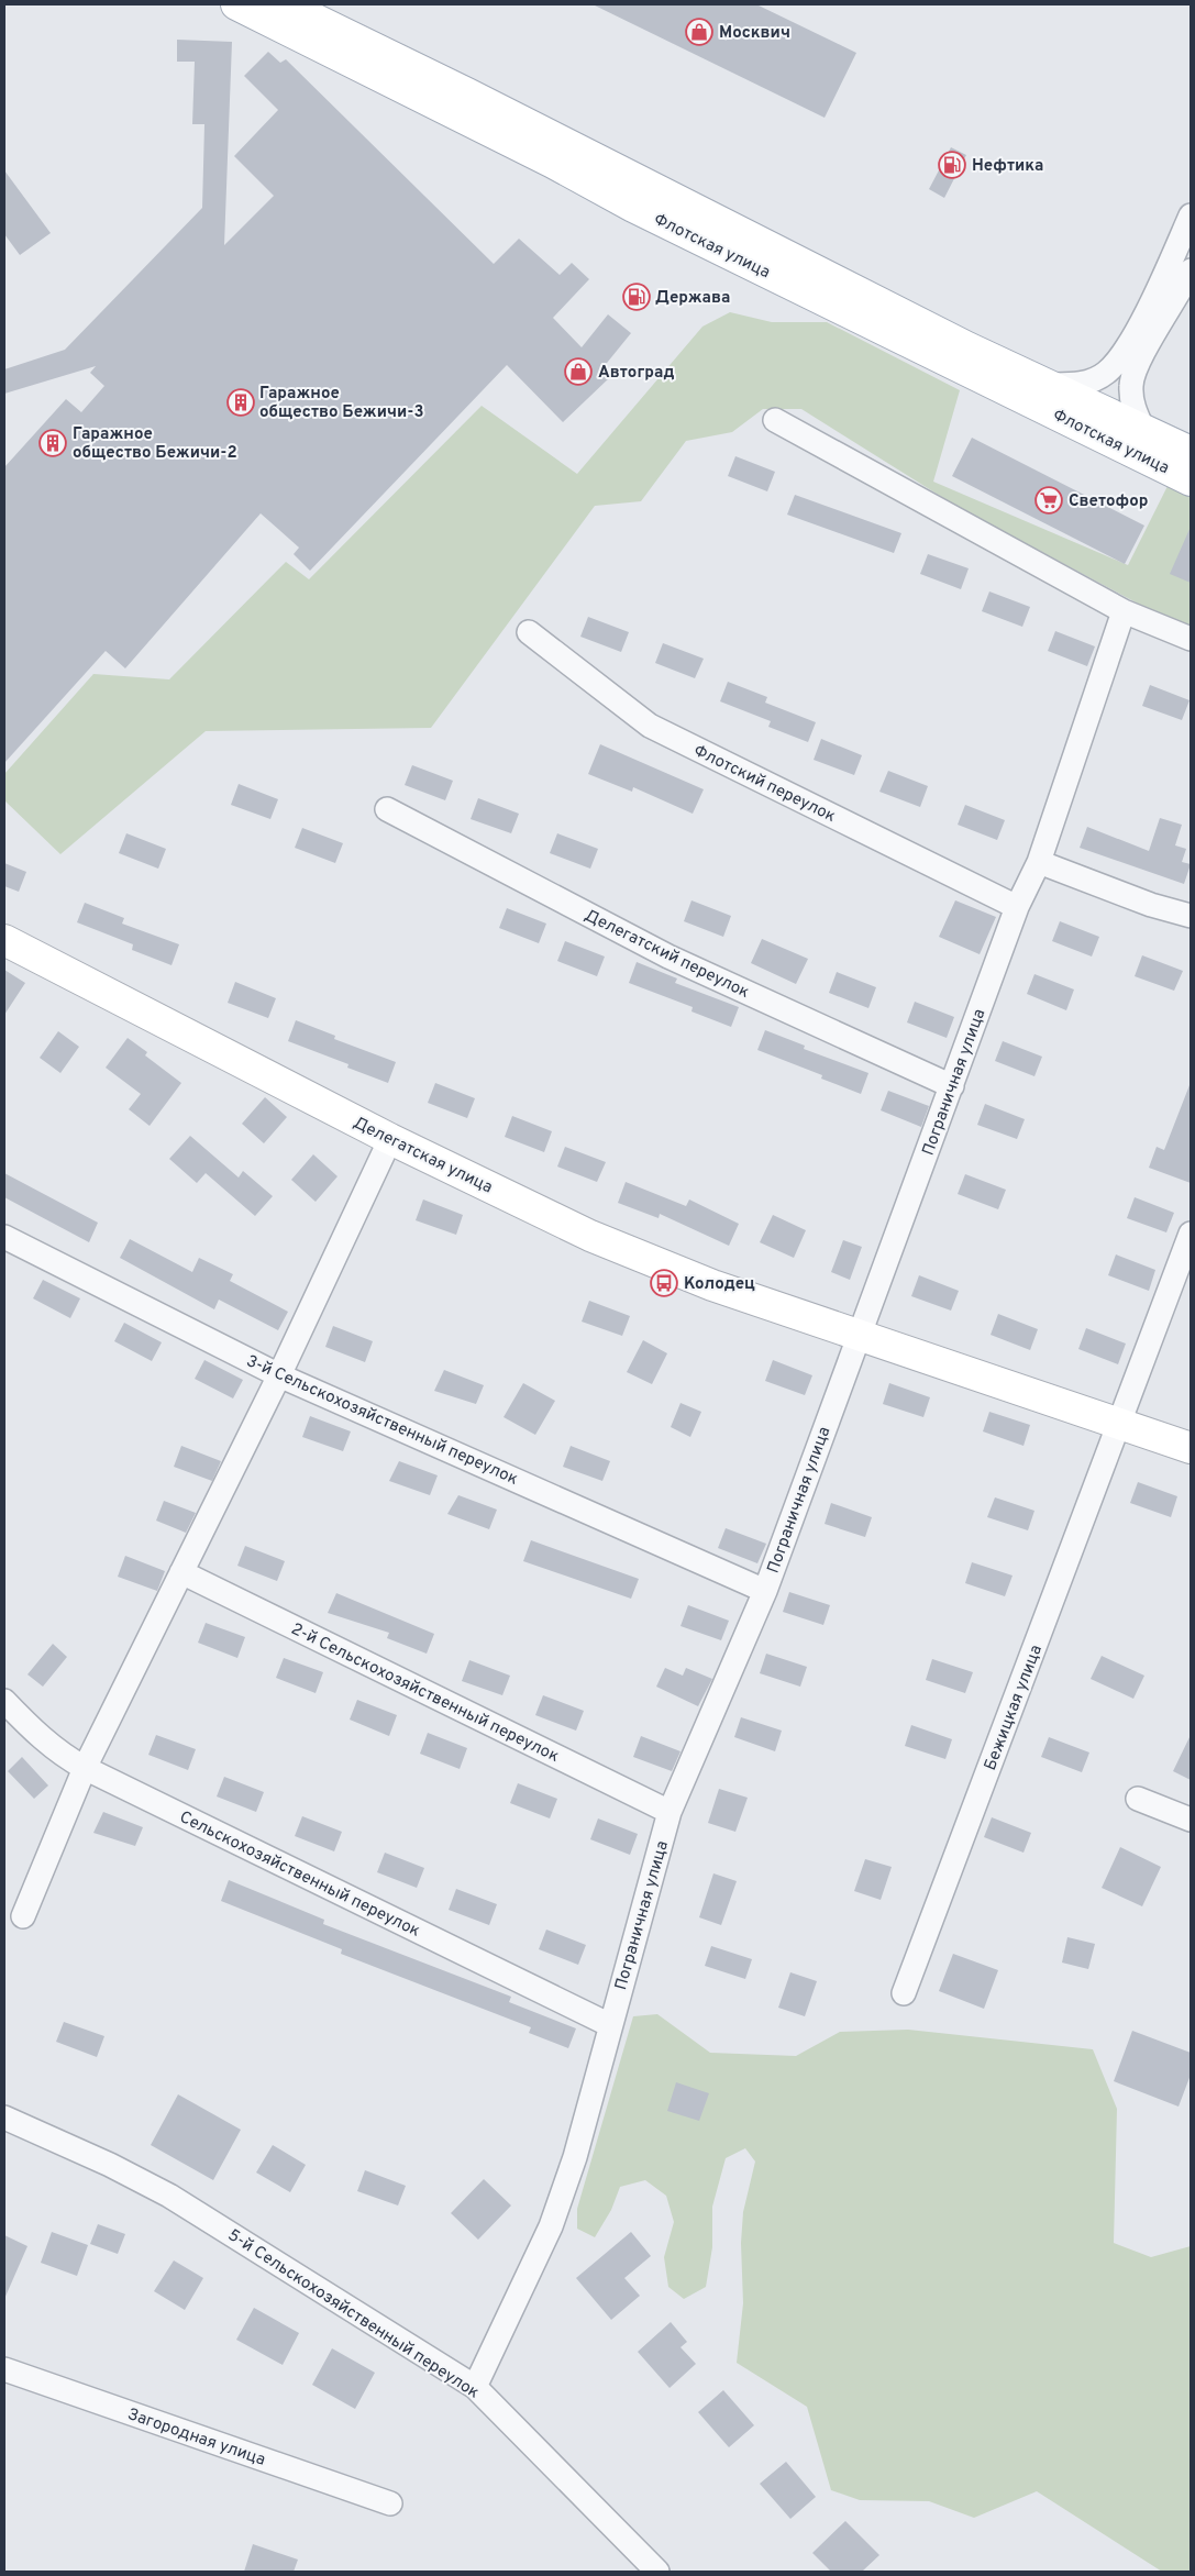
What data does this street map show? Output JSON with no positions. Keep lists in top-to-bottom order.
{
  "streets": {
    "main road": ["Флотская улица", "Делегатская улица"],
    "street": [
      "Флотский переулок",
      "Делегатский переулок",
      "Пограничная улица",
      "3-й Сельскохозяйственный переулок",
      "2-й Сельскохозяйственный переулок",
      "Бежицкая улица",
      "Сельскохозяйственный переулок",
      "5-й Сельскохозяйственный переулок",
      "Загородная улица"
    ]
  },
  "crossings": [
    ["Флотский переулок", "Пограничная улица"],
    ["Делегатский переулок", "Пограничная улица"],
    ["Пограничная улица", "Делегатская улица"],
    ["Пограничная улица", "3-й Сельскохозяйственный переулок"],
    ["Пограничная улица", "2-й Сельскохозяйственный переулок"],
    ["Пограничная улица", "Сельскохозяйственный переулок"],
    ["Пограничная улица", "5-й Сельскохозяйственный переулок"]
  ],
  "places": {
    "shop": ["Москвич", "Автоград"],
    "fuel station": ["Нефтика", "Держава"],
    "building": ["Гаражное общество Бежичи-3", "Гаражное общество Бежичи-2"],
    "supermarket": ["Светофор"],
    "bus stop": ["Колодец"]
  }
}
